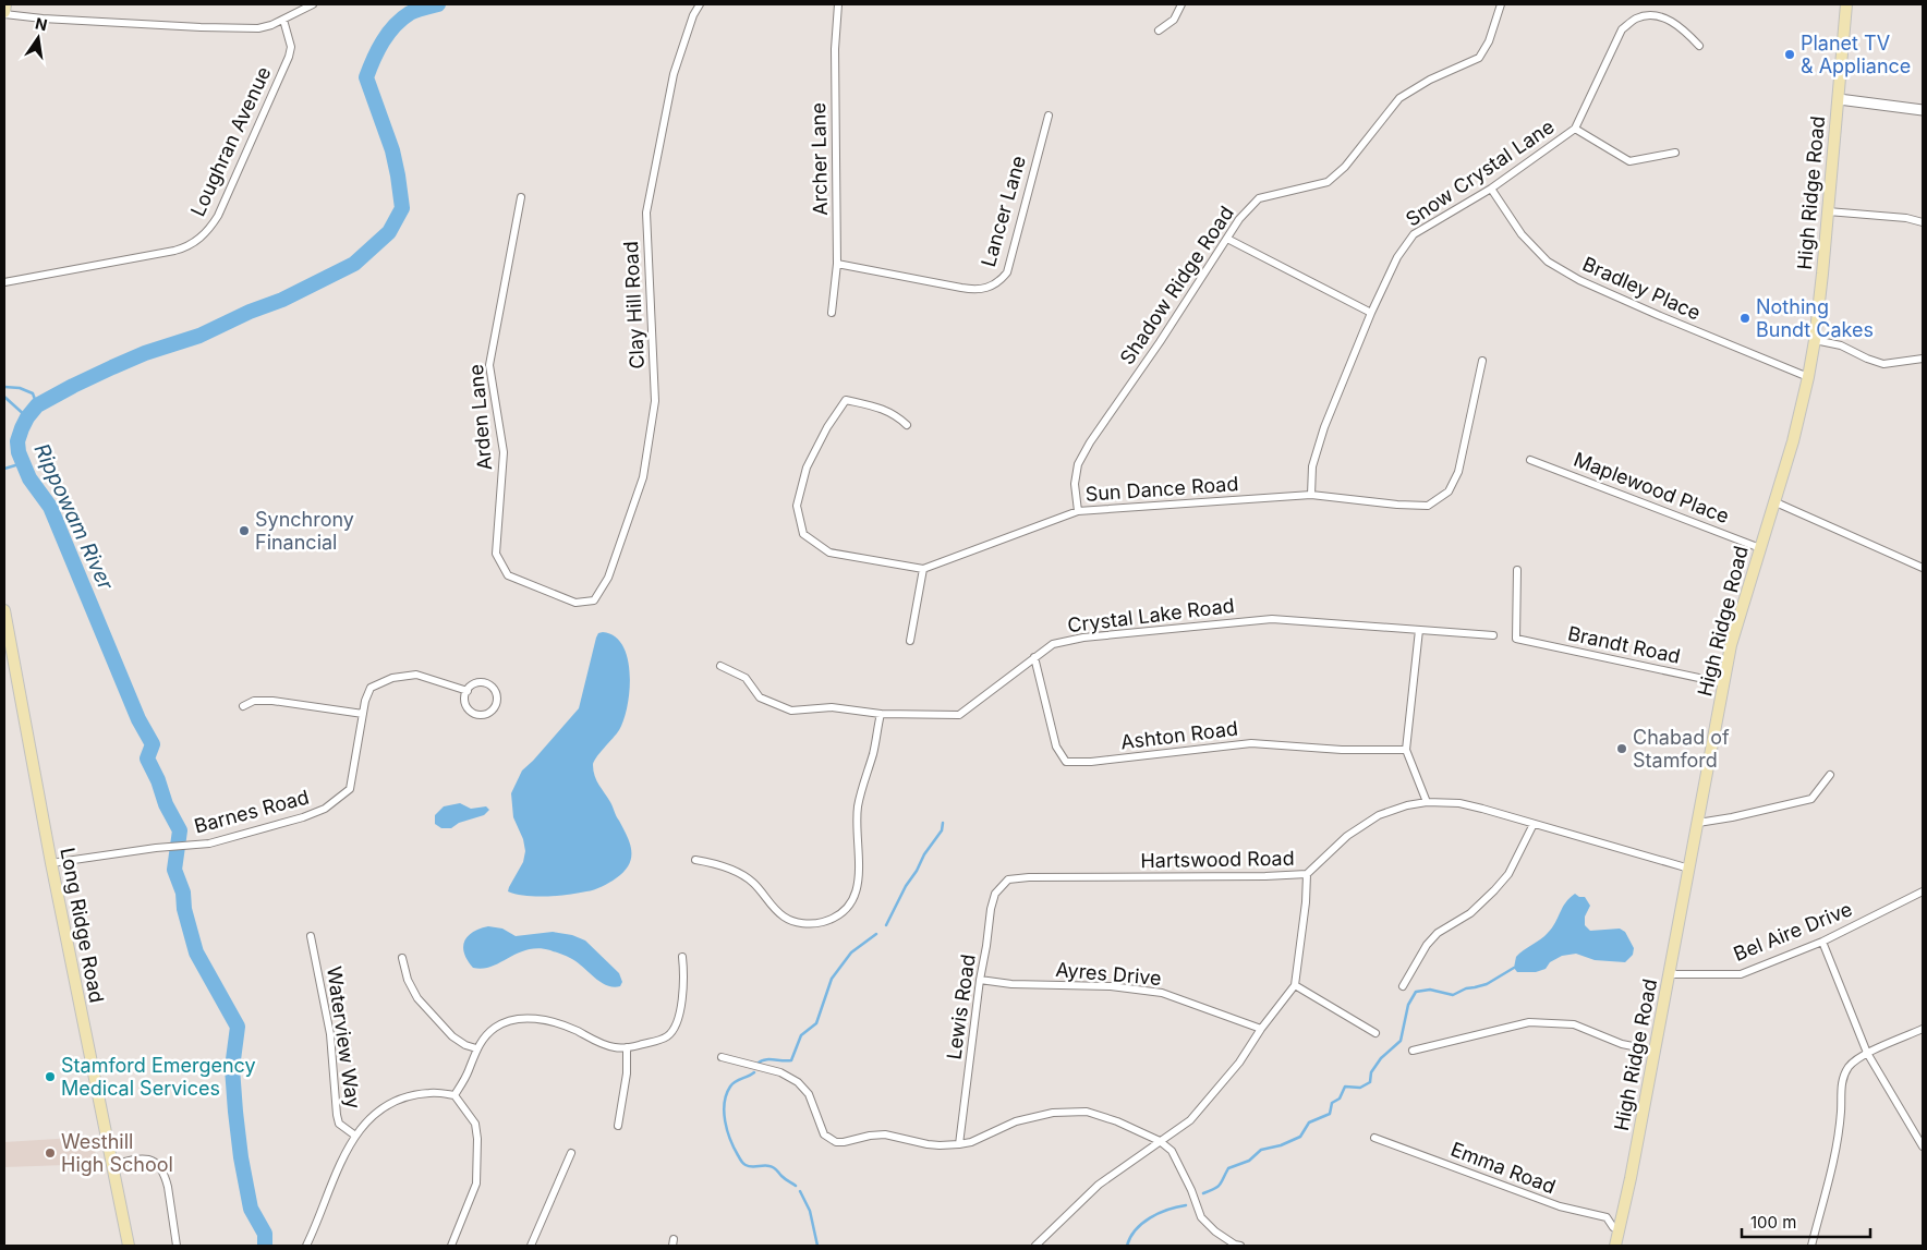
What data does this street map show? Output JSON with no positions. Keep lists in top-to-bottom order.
{
  "streets": {
    "main road": ["High Ridge Road", "Long Ridge Road"],
    "street": [
      "Loughran Avenue",
      "Archer Lane",
      "Snow Crystal Lane",
      "Lancer Lane",
      "Shadow Ridge Road",
      "Bradley Place",
      "Clay Hill Road",
      "Arden Lane",
      "Maplewood Place",
      "Sun Dance Road",
      "Crystal Lake Road",
      "Brandt Road",
      "Ashton Road",
      "Barnes Road",
      "Hartswood Road",
      "Bel Aire Drive",
      "Ayres Drive",
      "Lewis Road",
      "Waterview Way",
      "Emma Road"
    ]
  },
  "crossings": [
    ["Archer Lane", "Lancer Lane"],
    ["Snow Crystal Lane", "Bradley Place"],
    ["Snow Crystal Lane", "Sun Dance Road"],
    ["High Ridge Road", "Bradley Place"],
    ["High Ridge Road", "Maplewood Place"],
    ["High Ridge Road", "Brandt Road"],
    ["High Ridge Road", "Hartswood Road"],
    ["High Ridge Road", "Bel Aire Drive"],
    ["High Ridge Road", "Emma Road"],
    ["Shadow Ridge Road", "Sun Dance Road"],
    ["Clay Hill Road", "Arden Lane"],
    ["Crystal Lake Road", "Ashton Road"],
    ["Barnes Road", "Long Ridge Road"],
    ["Hartswood Road", "Lewis Road"],
    ["Ayres Drive", "Lewis Road"]
  ],
  "water": ["Rippowam River"],
  "places": [
    "Planet TV & Appliance",
    "Nothing Bundt Cakes",
    "Synchrony Financial",
    "Chabad of Stamford",
    "Stamford Emergency Medical Services",
    "Westhill High School"
  ],
  "scale_bar": "100 m",
  "north": "top"
}
